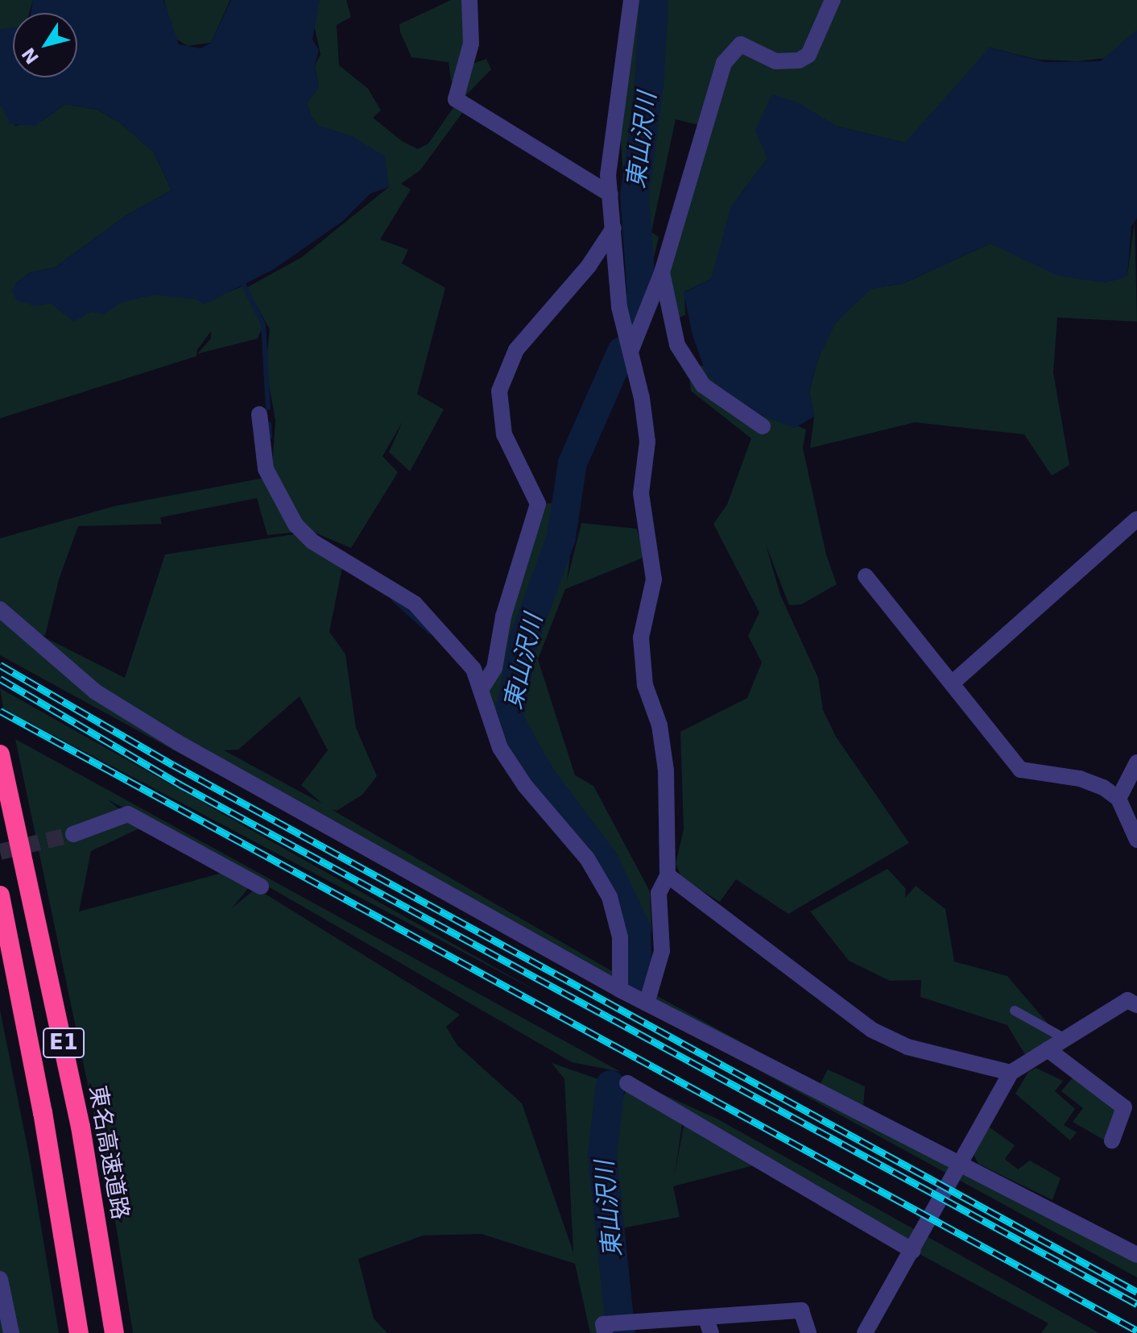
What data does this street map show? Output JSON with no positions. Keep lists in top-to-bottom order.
{
  "streets": {
    "highway": ["E1", "東名高速道路"]
  },
  "water": ["東山沢川"],
  "north": "bottom left"
}
